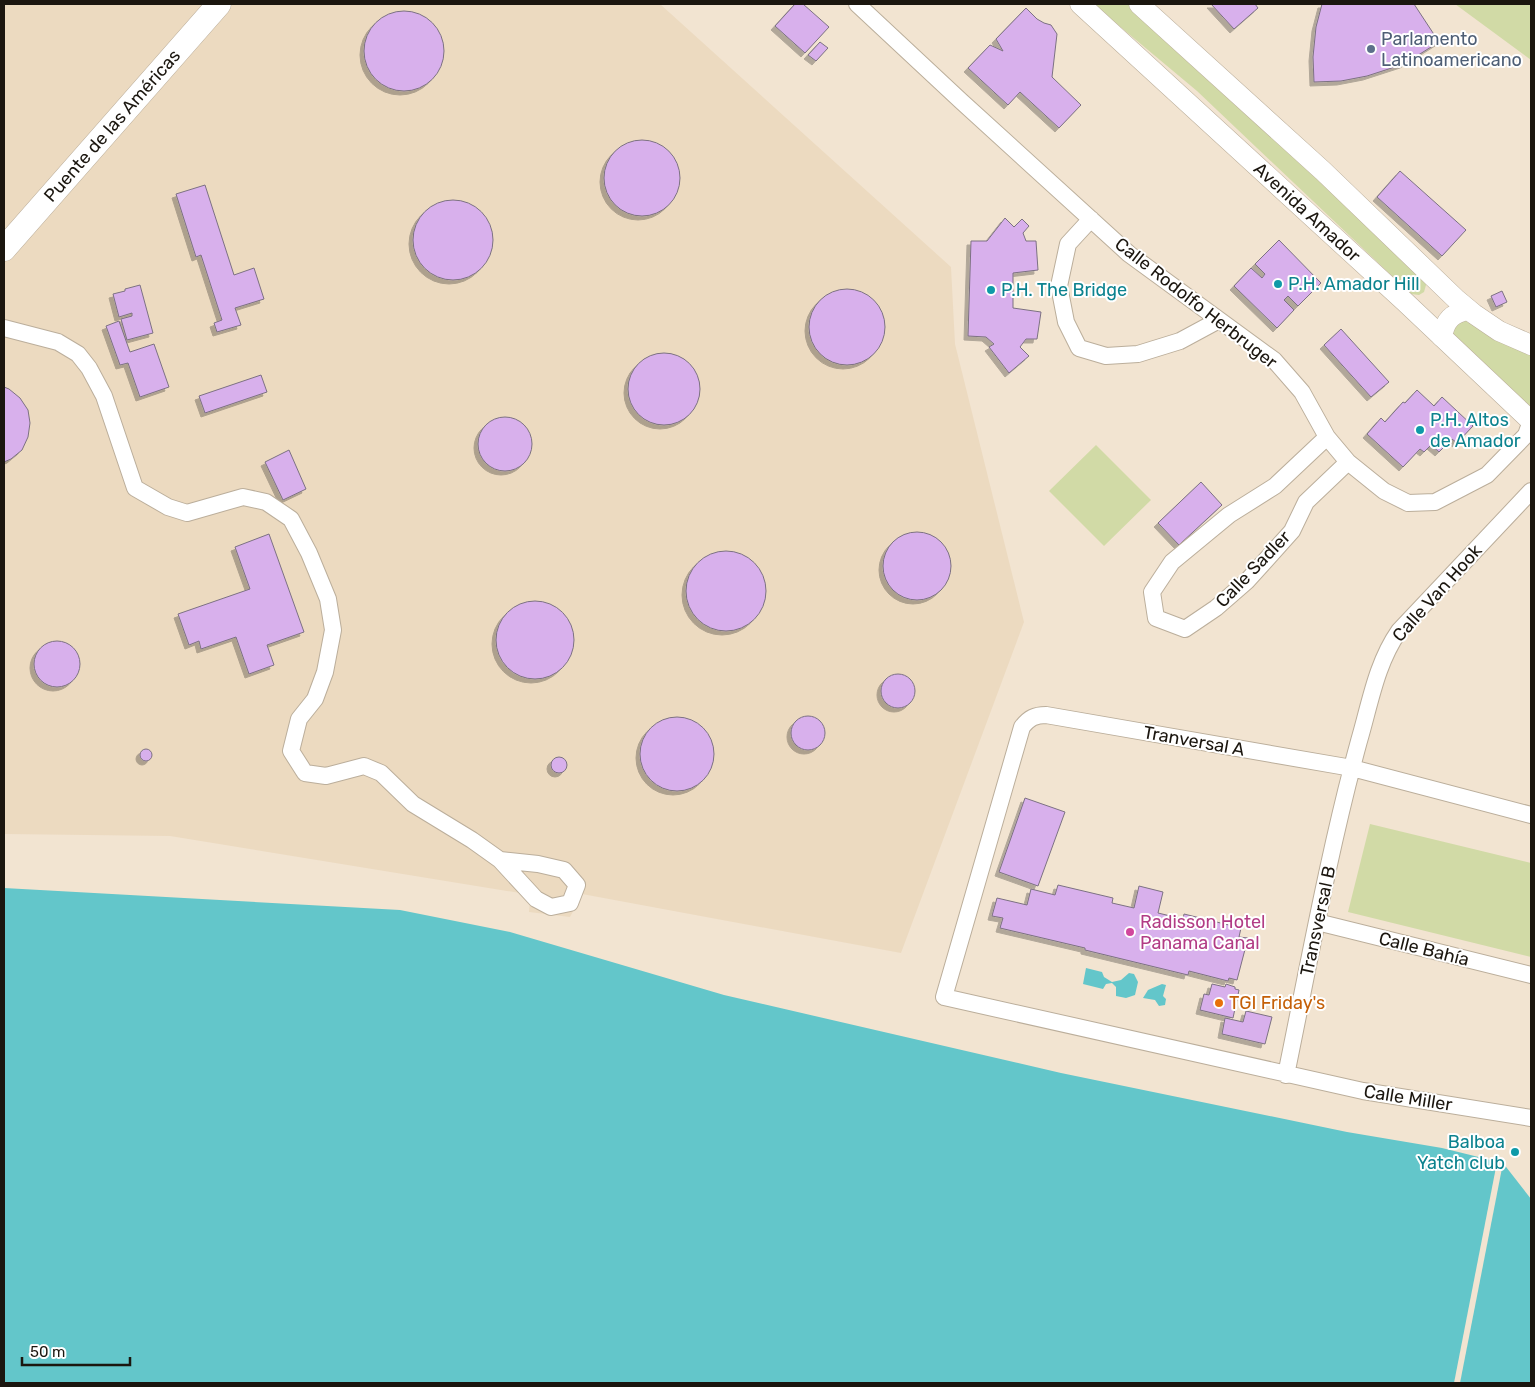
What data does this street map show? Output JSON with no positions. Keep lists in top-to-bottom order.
{
  "streets": {
    "highway": ["Puente de las Américas"],
    "main road": ["Avenida Amador"],
    "street": [
      "Calle Rodolfo Herbruger",
      "Calle Sadler",
      "Calle Van Hook",
      "Tranversal A",
      "Transversal B",
      "Calle Bahía",
      "Calle Miller"
    ]
  },
  "crossings": [
    ["Avenida Amador", "Calle Rodolfo Herbruger"],
    ["Calle Rodolfo Herbruger", "Calle Sadler"],
    ["Calle Van Hook", "Tranversal A"],
    ["Calle Van Hook", "Transversal B"],
    ["Tranversal A", "Transversal B"],
    ["Tranversal A", "Calle Miller"],
    ["Transversal B", "Calle Bahía"],
    ["Transversal B", "Calle Miller"]
  ],
  "places": [
    "Parlamento Latinoamericano",
    "P.H. Amador Hill",
    "P.H. The Bridge",
    "P.H. Altos de Amador",
    "Radisson Hotel Panama Canal",
    "TGI Friday's",
    "Balboa Yatch club"
  ],
  "scale_bar": "50 m"
}
